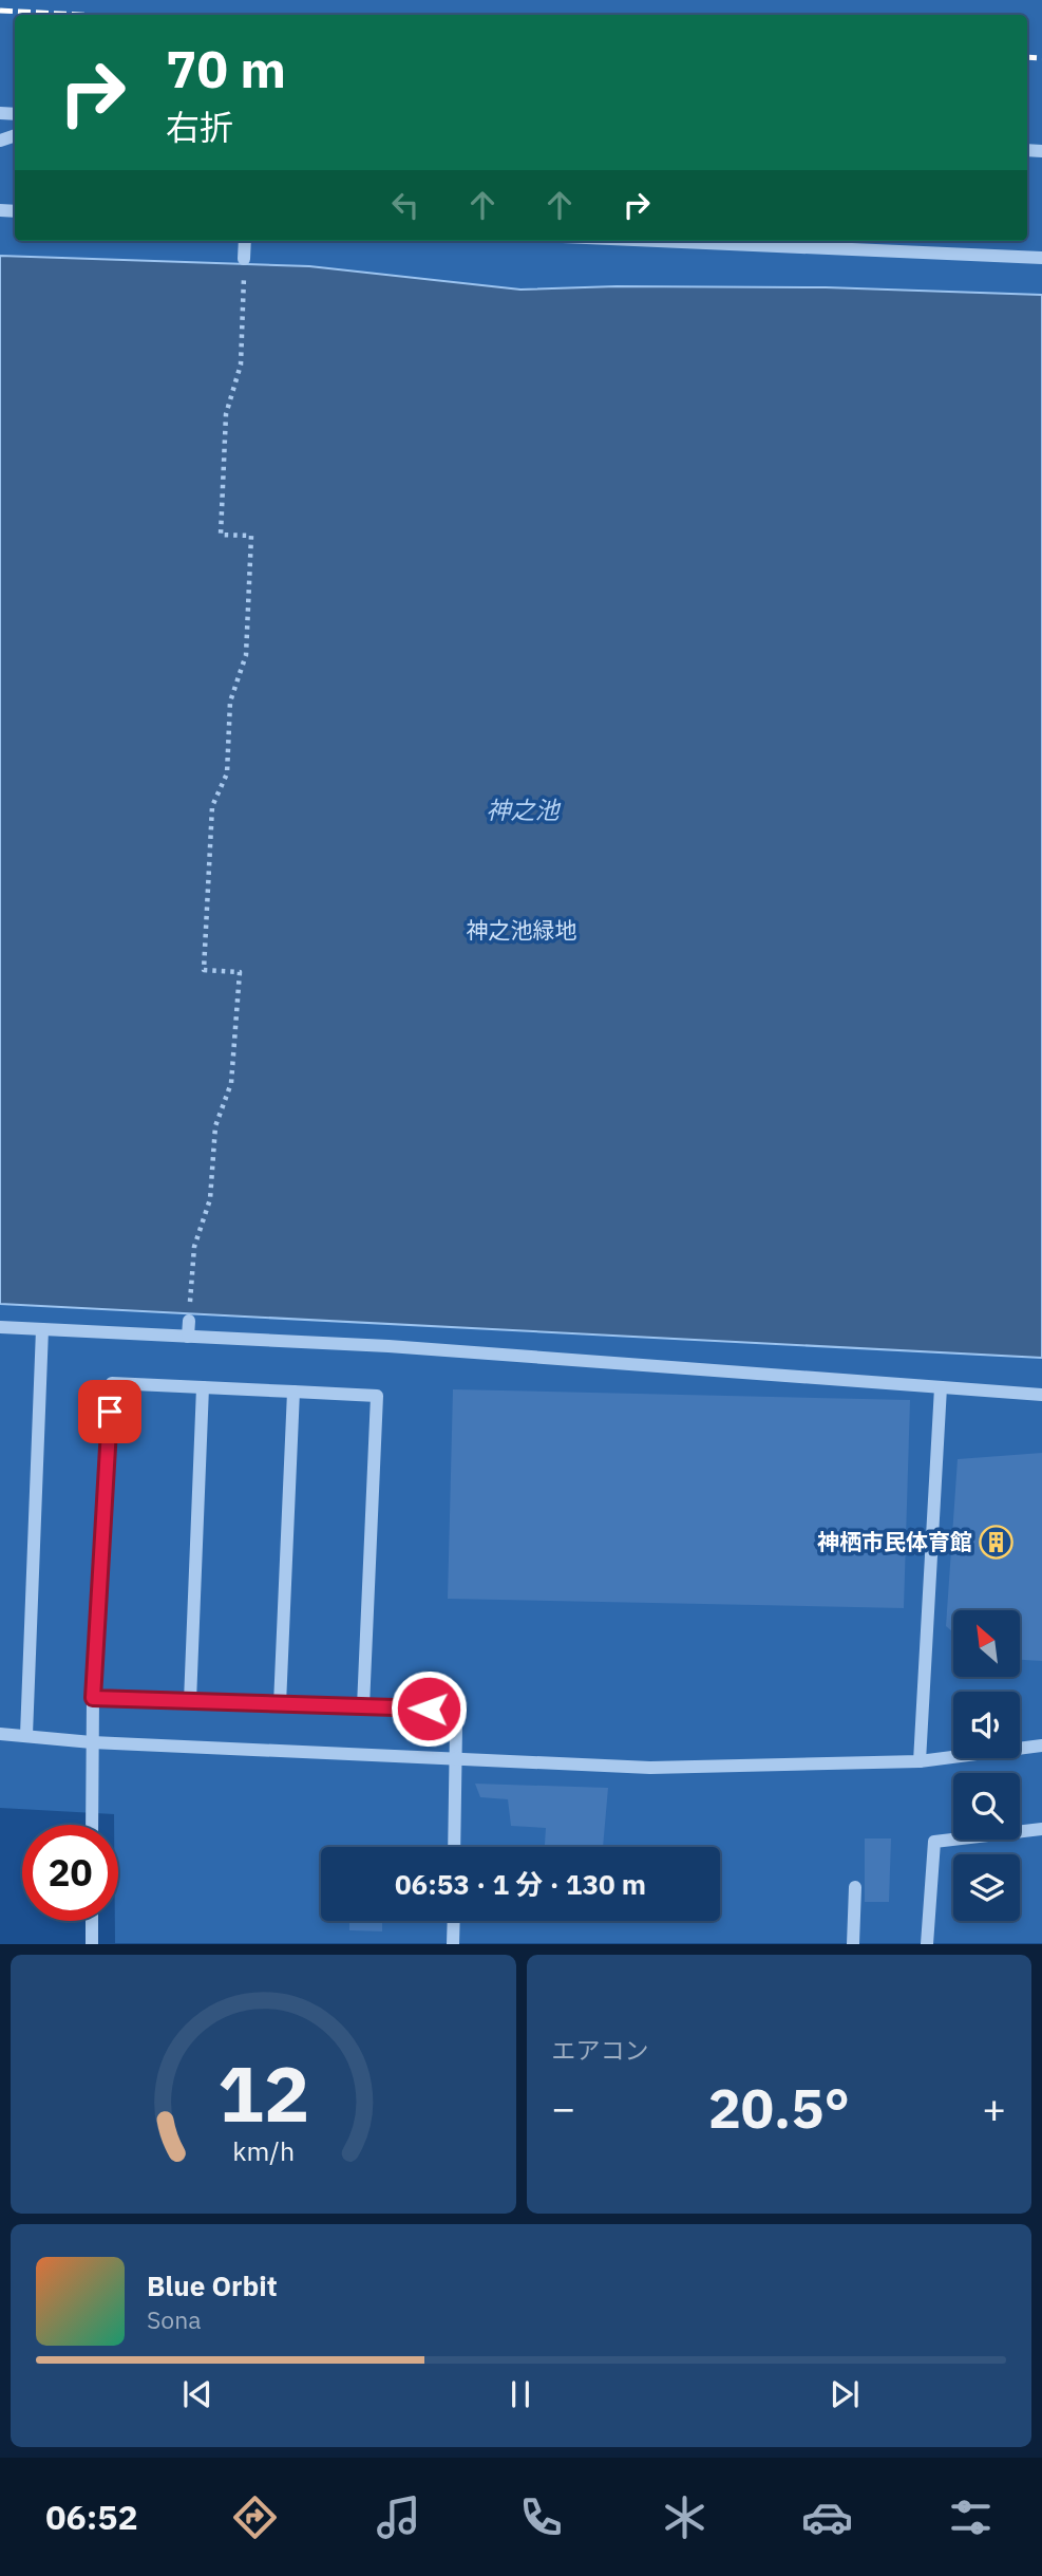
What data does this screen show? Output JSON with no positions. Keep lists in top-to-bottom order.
{
  "water": ["神之池"],
  "parks": ["神之池緑地"],
  "places": {
    "building": ["神栖市民体育館"]
  },
  "north": "top left",
  "page": {
    "turn": ["70 m", "右折"],
    "limit": "20",
    "trip": "06:53 · 1 分 · 130 m",
    "tile": "エアコン",
    "heat": ["−", "20.5°", "+"],
    "song": ["Blue Orbit", "Sona"],
    "tabs": "06:52",
    "gauge": ["12", "km/h"]
  }
}
